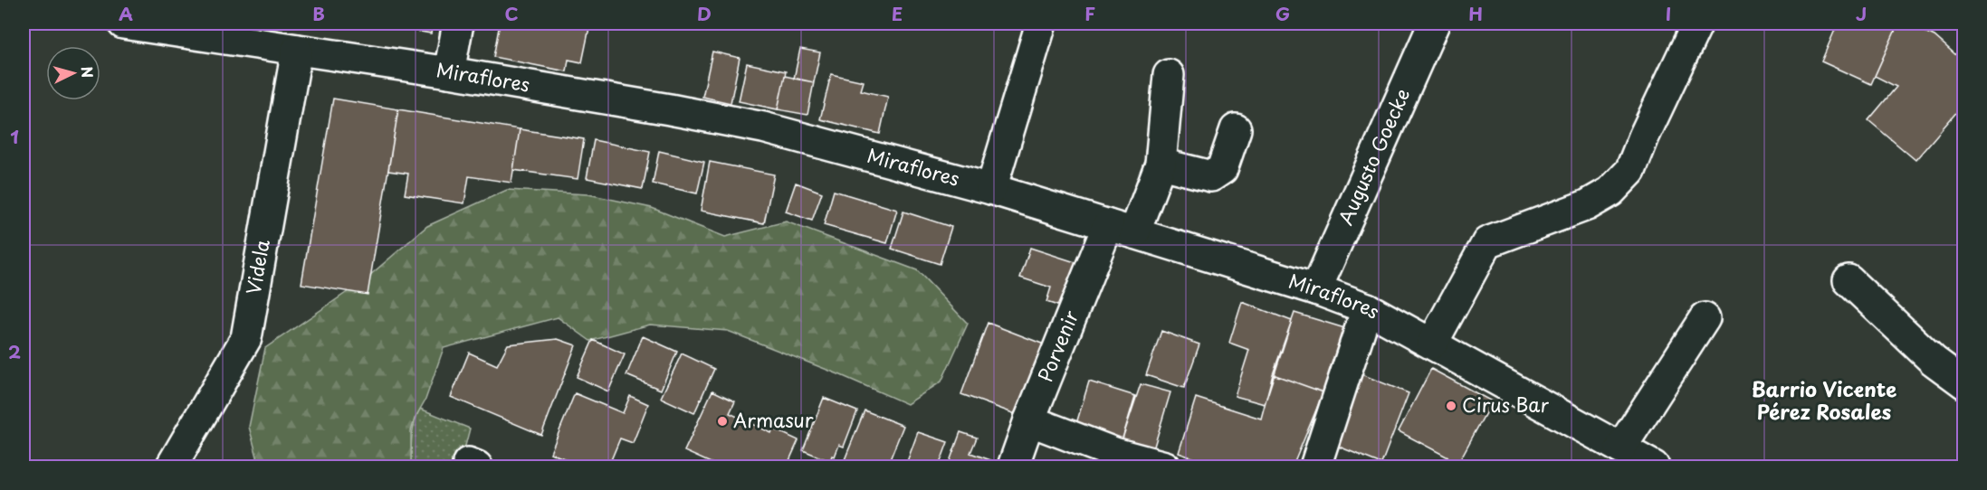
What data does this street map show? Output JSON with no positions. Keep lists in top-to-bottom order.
{
  "streets": {
    "street": [
      "Miraflores",
      "Augusto Goecke",
      "Videla",
      "Porvenir"
    ]
  },
  "crossings": [
    ["Miraflores", "Augusto Goecke"],
    ["Miraflores", "Videla"],
    ["Miraflores", "Porvenir"]
  ],
  "districts": ["Barrio Vicente Pérez Rosales"],
  "places": ["Cirus Bar", "Armasur"],
  "north": "right",
  "grid": {
    "columns": [
      "A",
      "B",
      "C",
      "D",
      "E",
      "F",
      "G",
      "H",
      "I",
      "J"
    ],
    "rows": ["1", "2"]
  }
}
